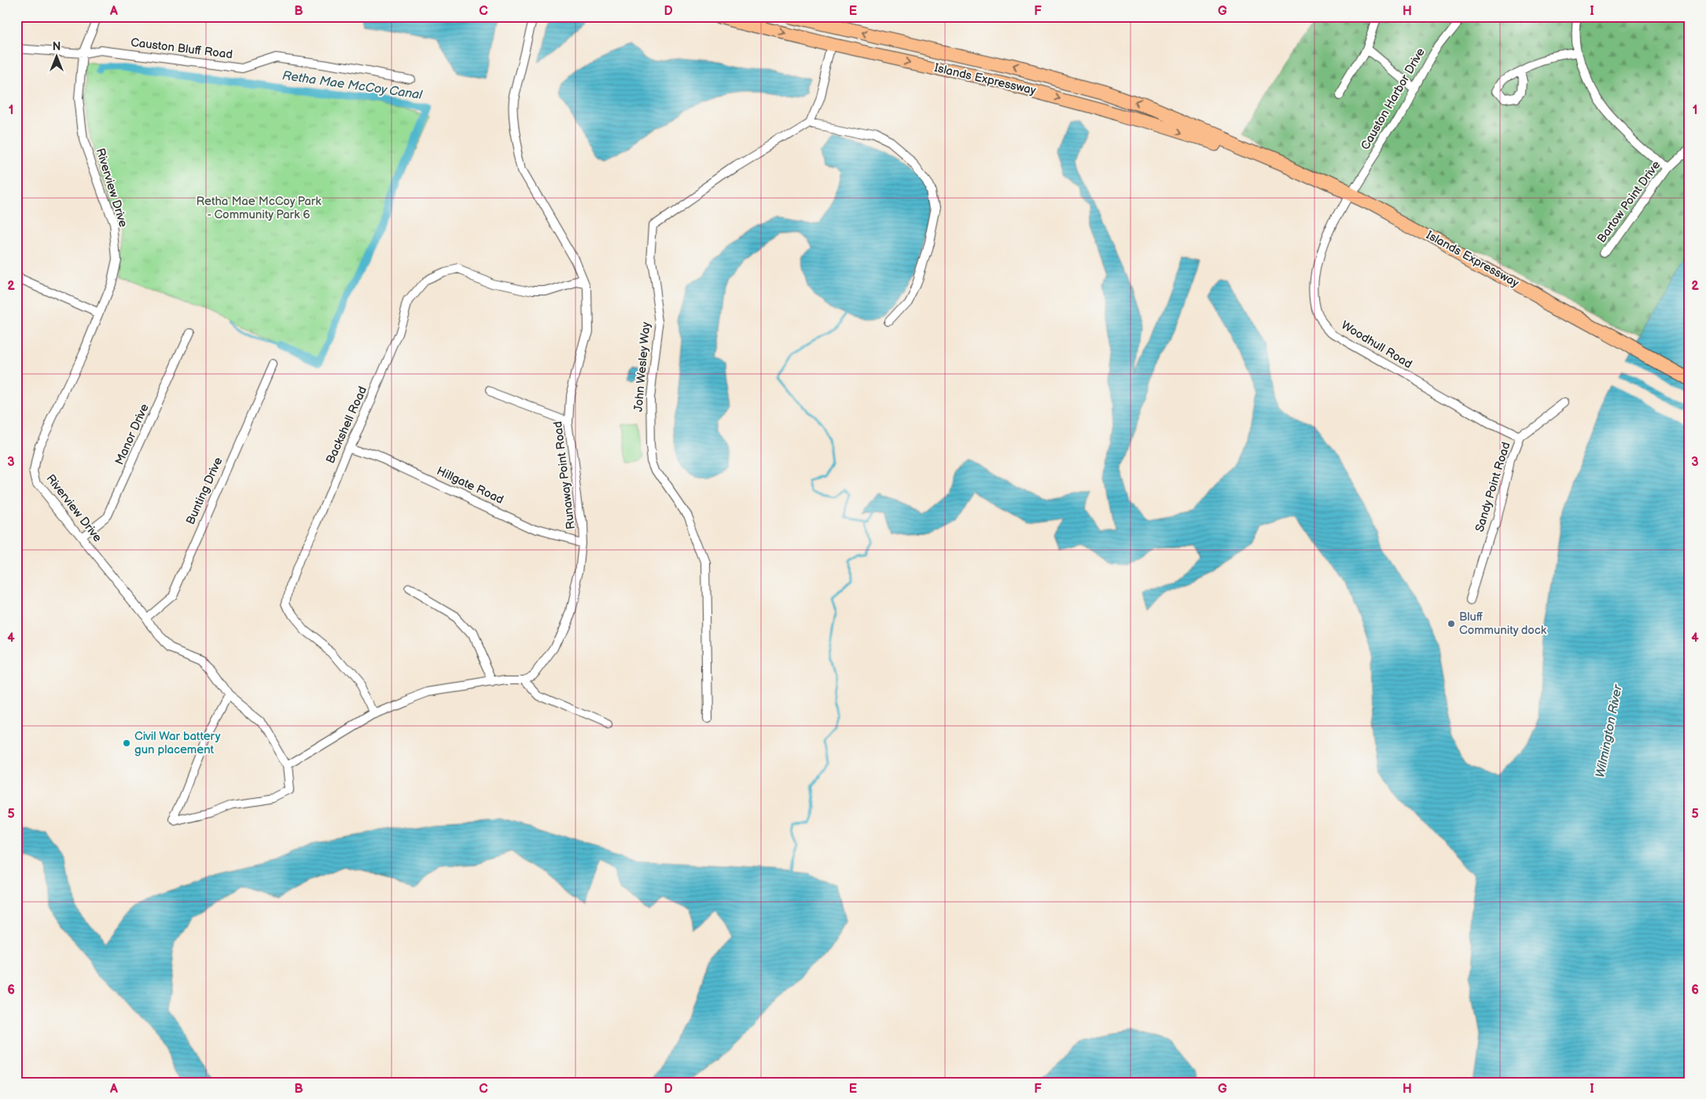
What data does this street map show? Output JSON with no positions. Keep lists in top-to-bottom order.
{
  "streets": {
    "main road": ["Islands Expressway"],
    "street": [
      "Causton Bluff Road",
      "Causton Harbor Drive",
      "Riverview Drive",
      "Bartow Point Drive",
      "Woodhull Road",
      "John Wesley Way",
      "Backshell Road",
      "Manor Drive",
      "Runaway Point Road",
      "Hillgate Road",
      "Sandy Point Road",
      "Bunting Drive"
    ]
  },
  "crossings": [
    ["Causton Bluff Road", "Riverview Drive"],
    ["Islands Expressway", "Causton Harbor Drive"],
    ["Islands Expressway", "Woodhull Road"],
    ["Causton Harbor Drive", "Woodhull Road"],
    ["Riverview Drive", "Manor Drive"],
    ["Riverview Drive", "Bunting Drive"],
    ["Woodhull Road", "Sandy Point Road"],
    ["Backshell Road", "Runaway Point Road"],
    ["Backshell Road", "Hillgate Road"],
    ["Runaway Point Road", "Hillgate Road"]
  ],
  "water": ["Retha Mae McCoy Canal", "Wilmington River"],
  "parks": ["Retha Mae McCoy Park - Community Park 6"],
  "places": ["Bluff Community dock", "Civil War battery gun placement"],
  "north": "top",
  "grid": {
    "columns": [
      "A",
      "B",
      "C",
      "D",
      "E",
      "F",
      "G",
      "H",
      "I"
    ],
    "rows": [
      "1",
      "2",
      "3",
      "4",
      "5",
      "6"
    ]
  }
}
